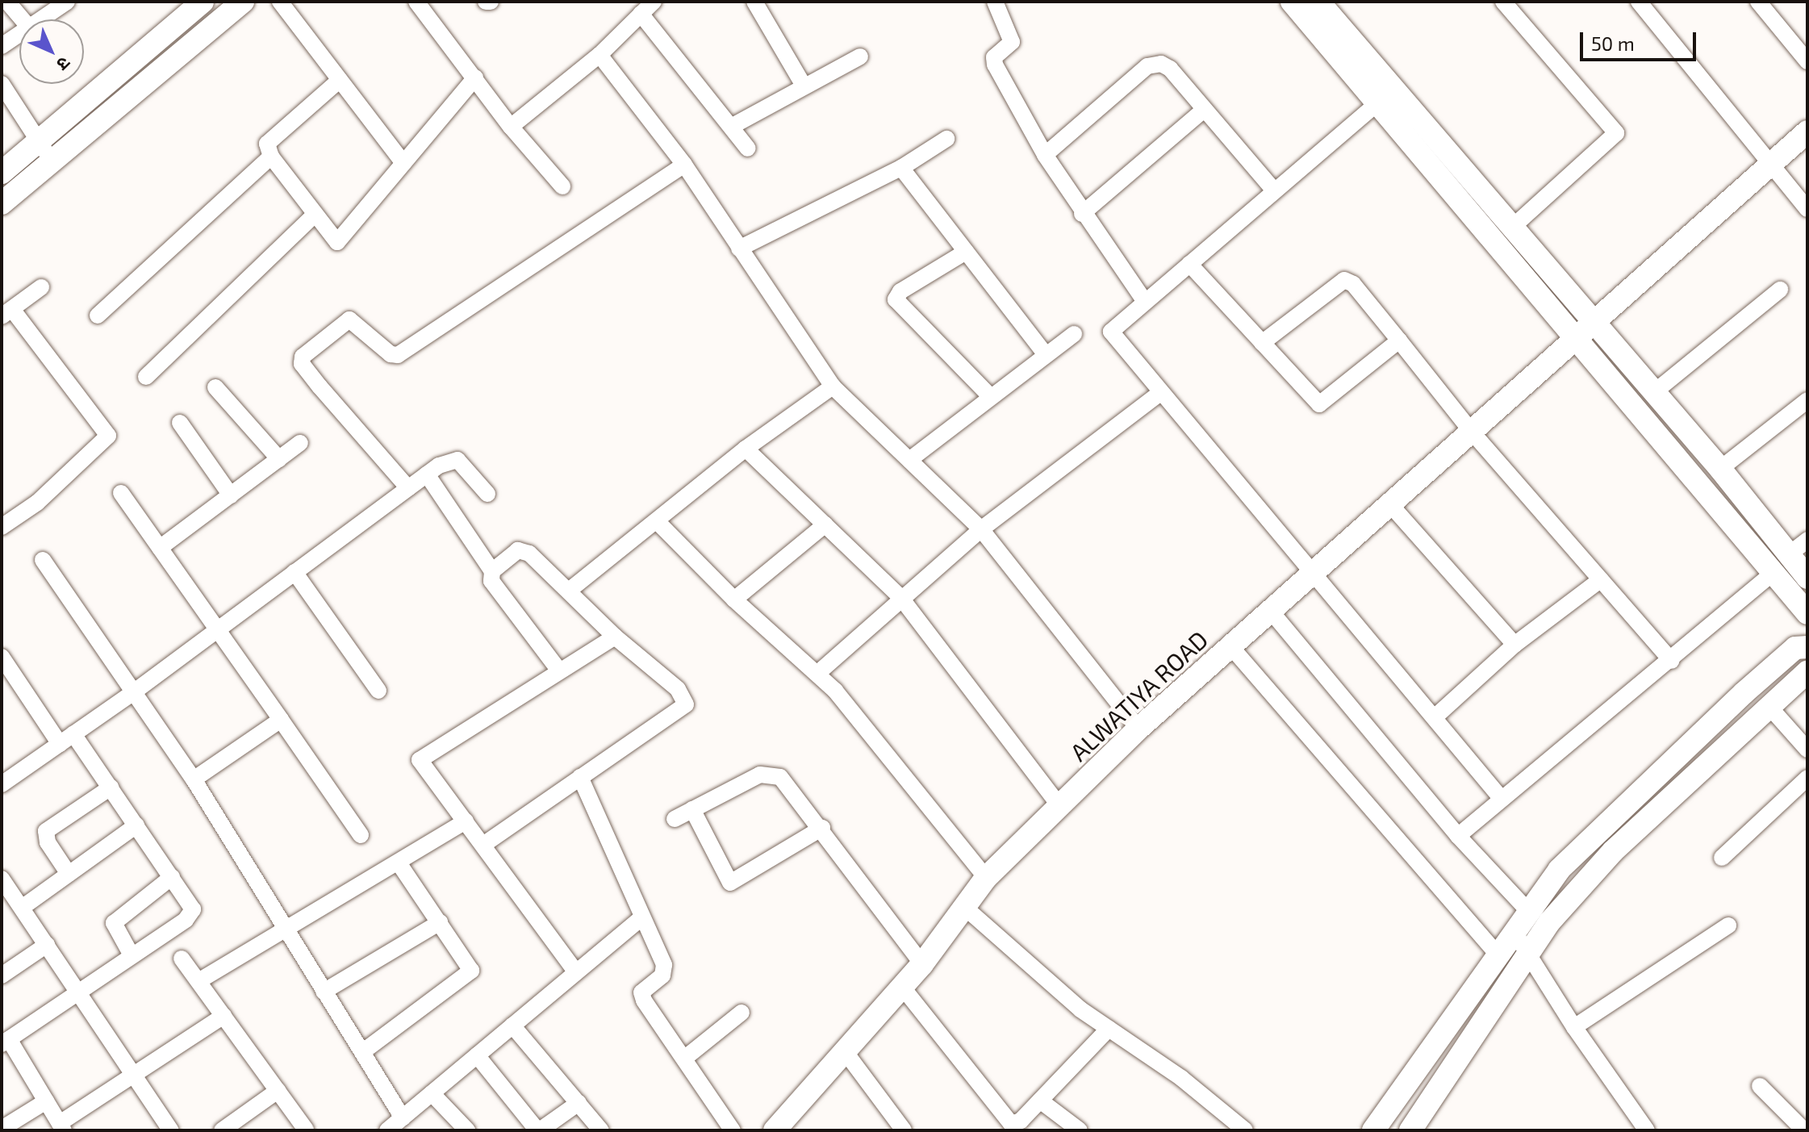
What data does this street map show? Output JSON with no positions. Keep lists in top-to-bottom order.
{
  "streets": {
    "street": ["ALWATIYA ROAD"]
  },
  "scale_bar": "50 m",
  "north": "bottom right"
}
